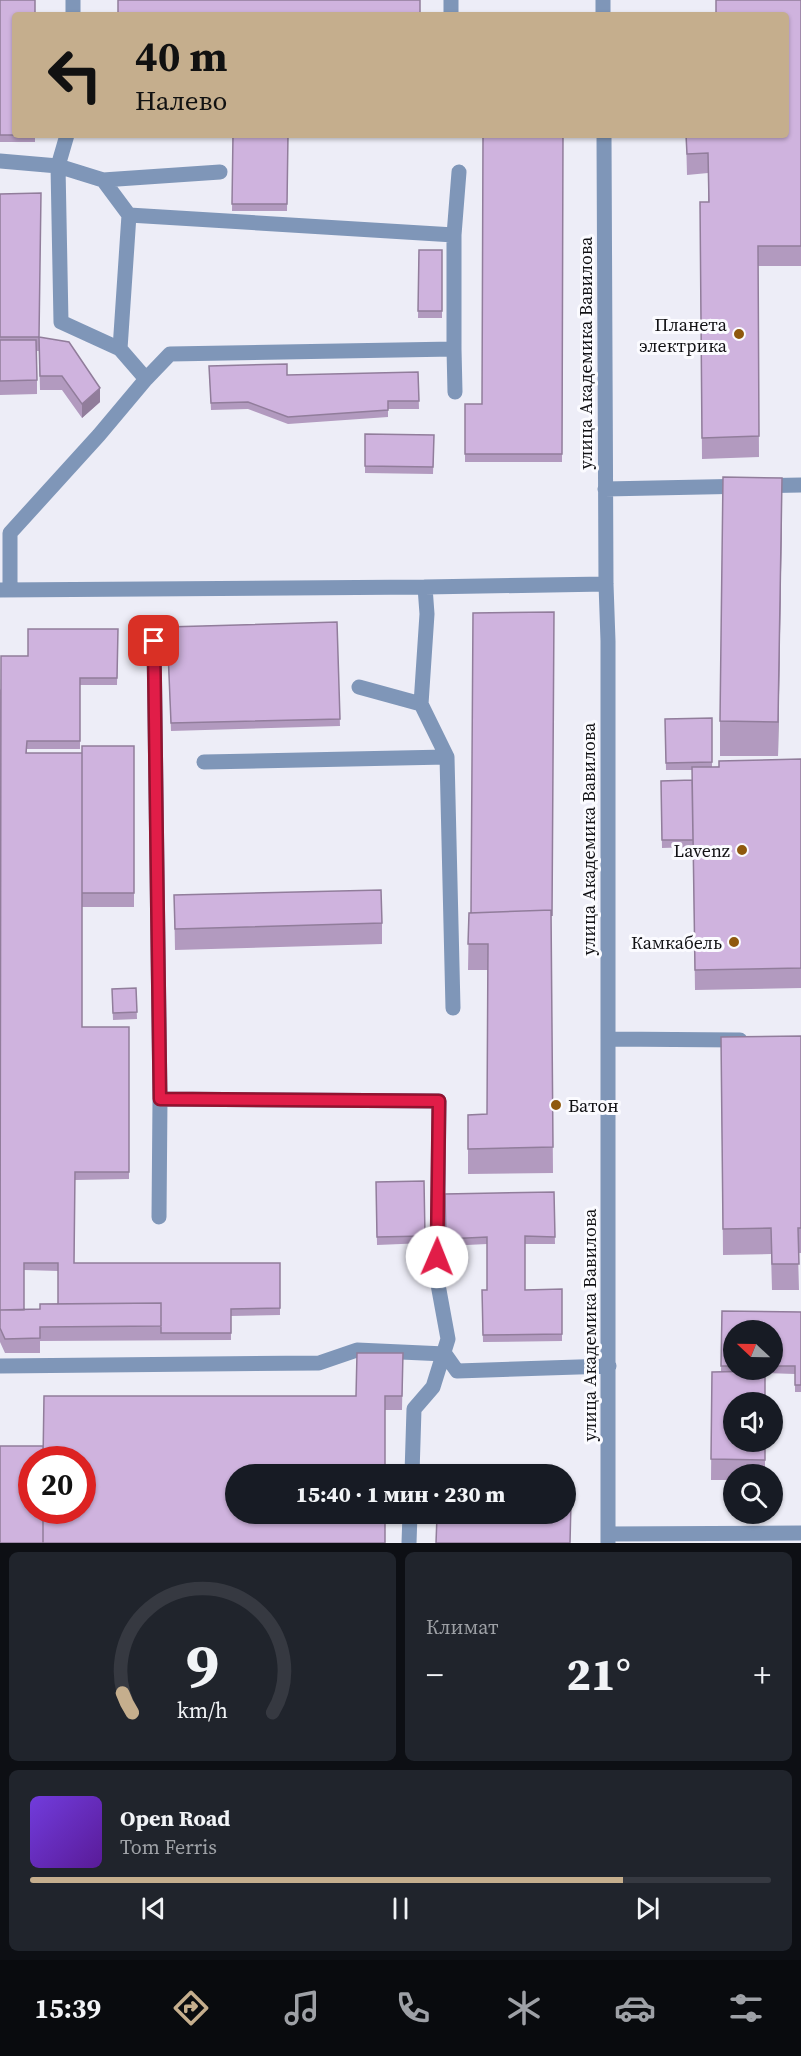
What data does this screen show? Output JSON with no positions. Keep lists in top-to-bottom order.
{
  "streets": {
    "street": ["улица Академика Вавилова"]
  },
  "places": [
    "Планета электрика",
    "Lavenz",
    "Камкабель",
    "Батон"
  ],
  "north": "left",
  "page": {
    "turn": ["40 m", "Налево"],
    "limit": "20",
    "trip": "15:40 · 1 мин · 230 m",
    "tile": "Климат",
    "heat": ["−", "21°", "+"],
    "song": ["Open Road", "Tom Ferris"],
    "tabs": "15:39",
    "gauge": ["9", "km/h"]
  }
}
